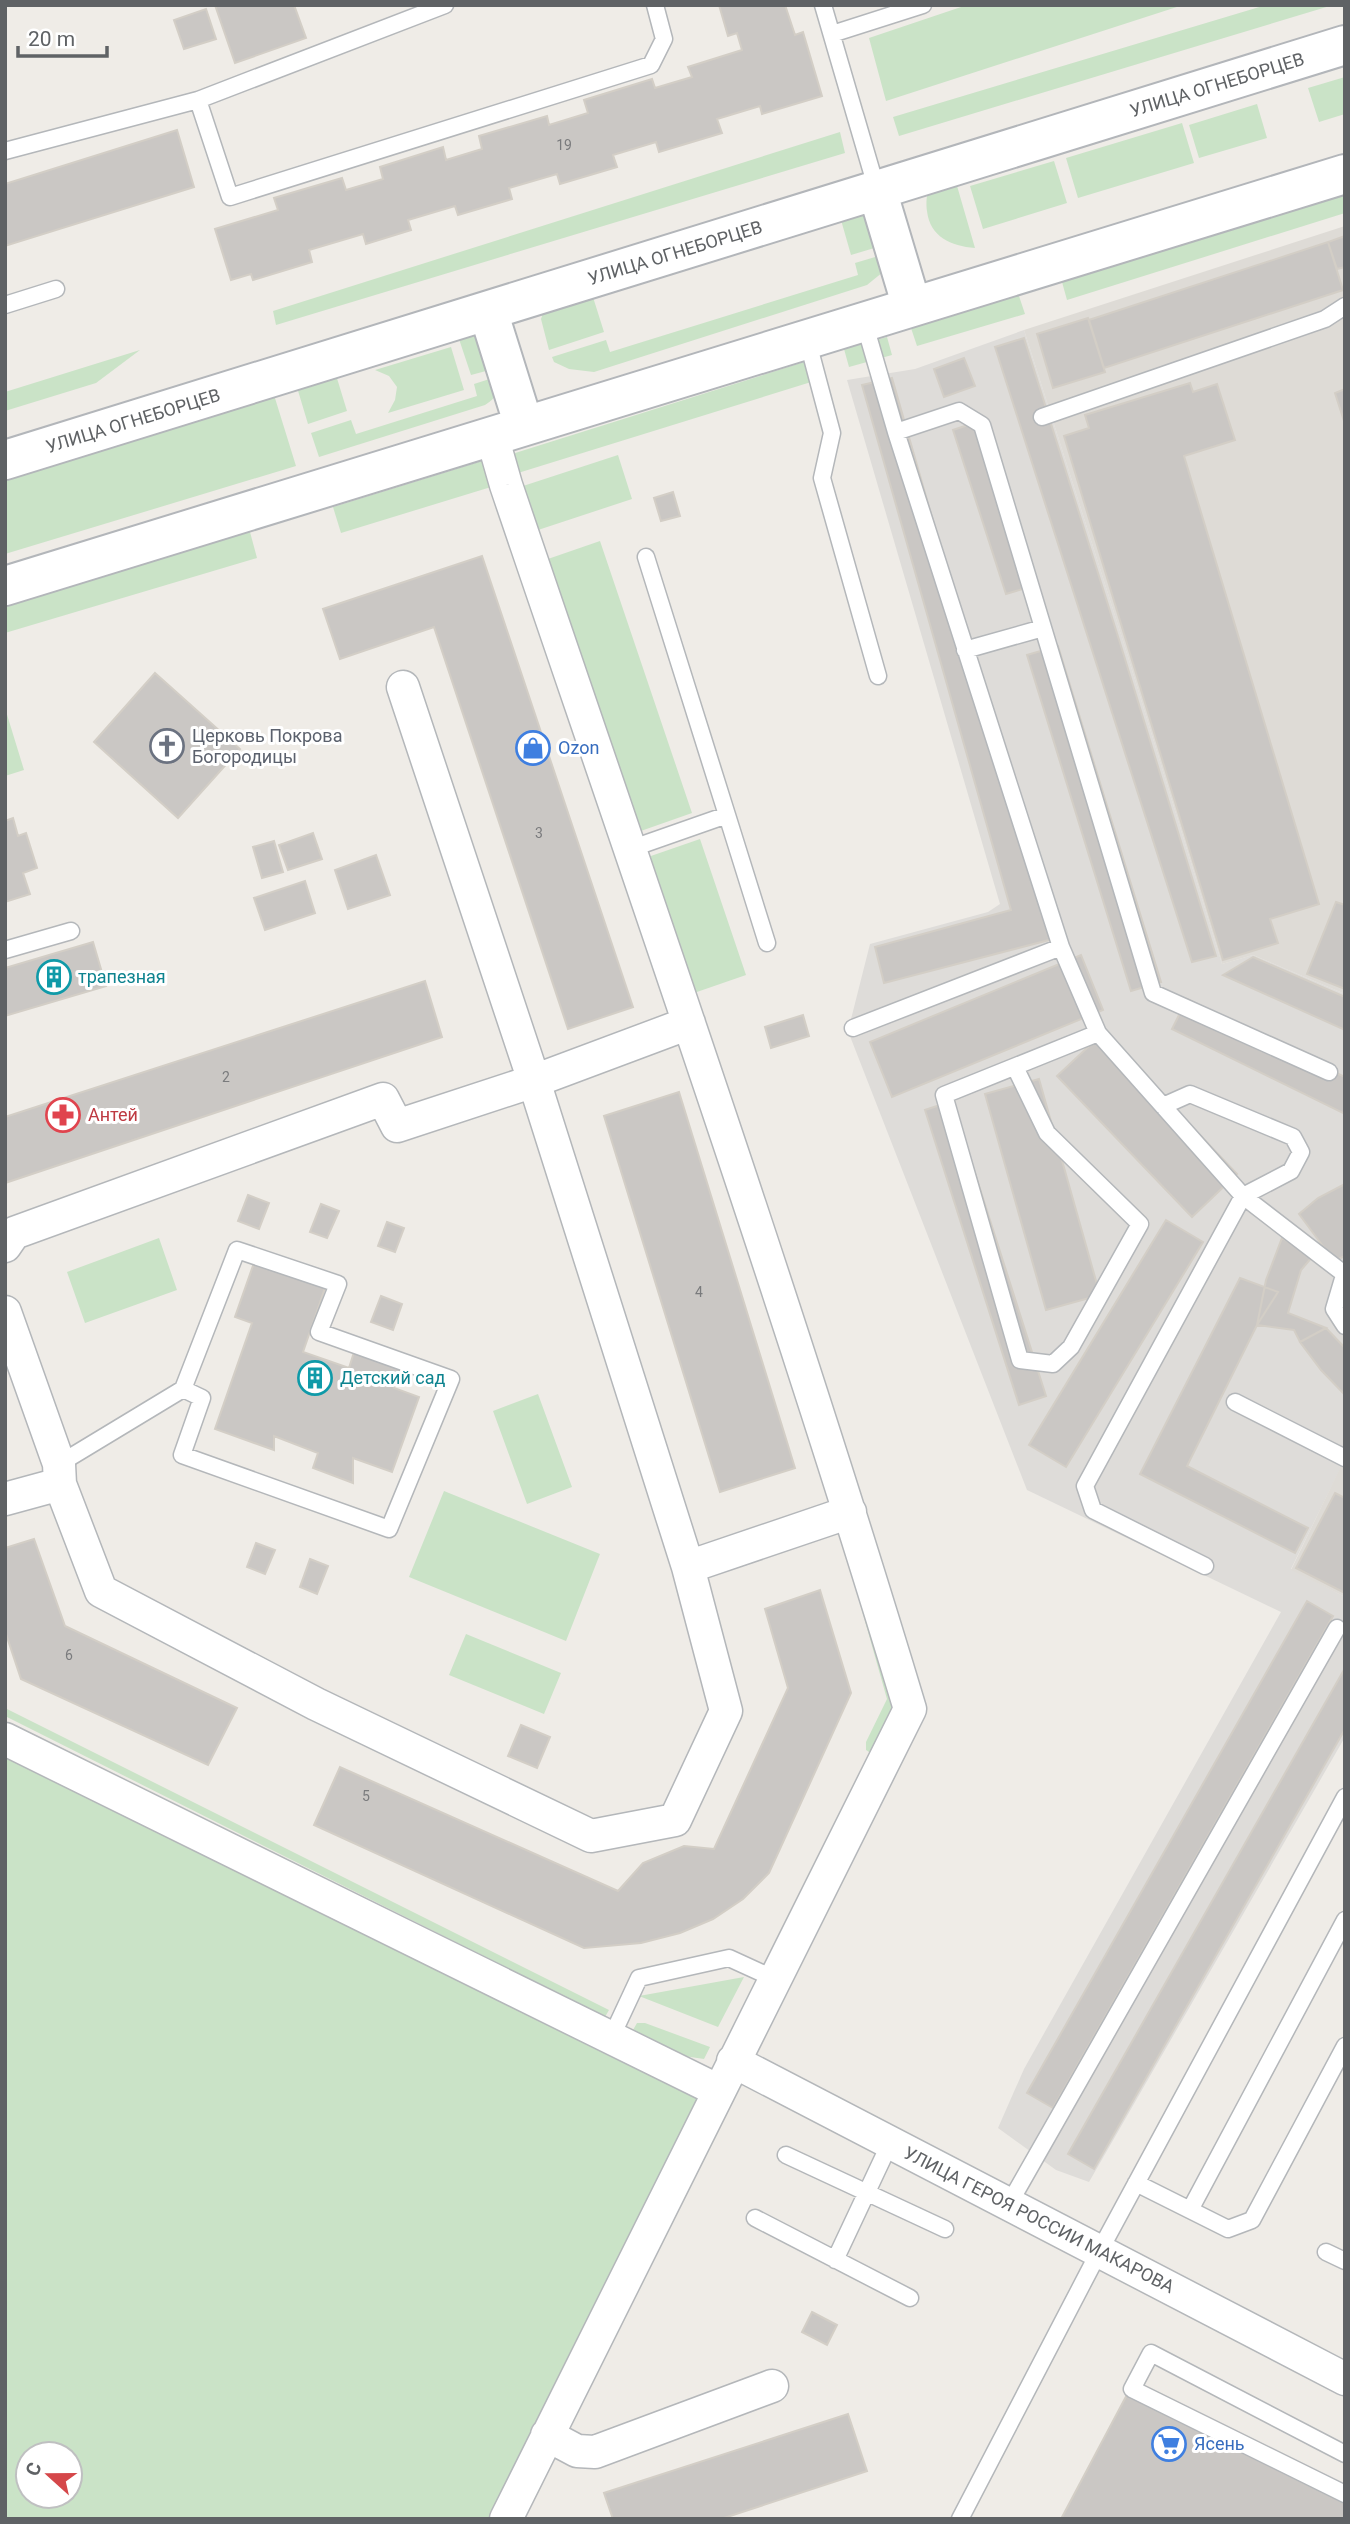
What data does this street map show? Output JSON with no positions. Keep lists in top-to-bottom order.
{
  "streets": {
    "main road": ["УЛИЦА ОГНЕБОРЦЕВ"],
    "street": ["УЛИЦА ГЕРОЯ РОССИИ МАКАРОВА"]
  },
  "places": {
    "church": ["Церковь Покрова Богородицы"],
    "shop": ["Ozon"],
    "building": ["трапезная", "Детский сад"],
    "pharmacy": ["Антей"],
    "supermarket": ["Ясень"]
  },
  "house_numbers": [
    "19",
    "3",
    "2",
    "4",
    "6",
    "5"
  ],
  "scale_bar": "20 m",
  "north": "left"
}
